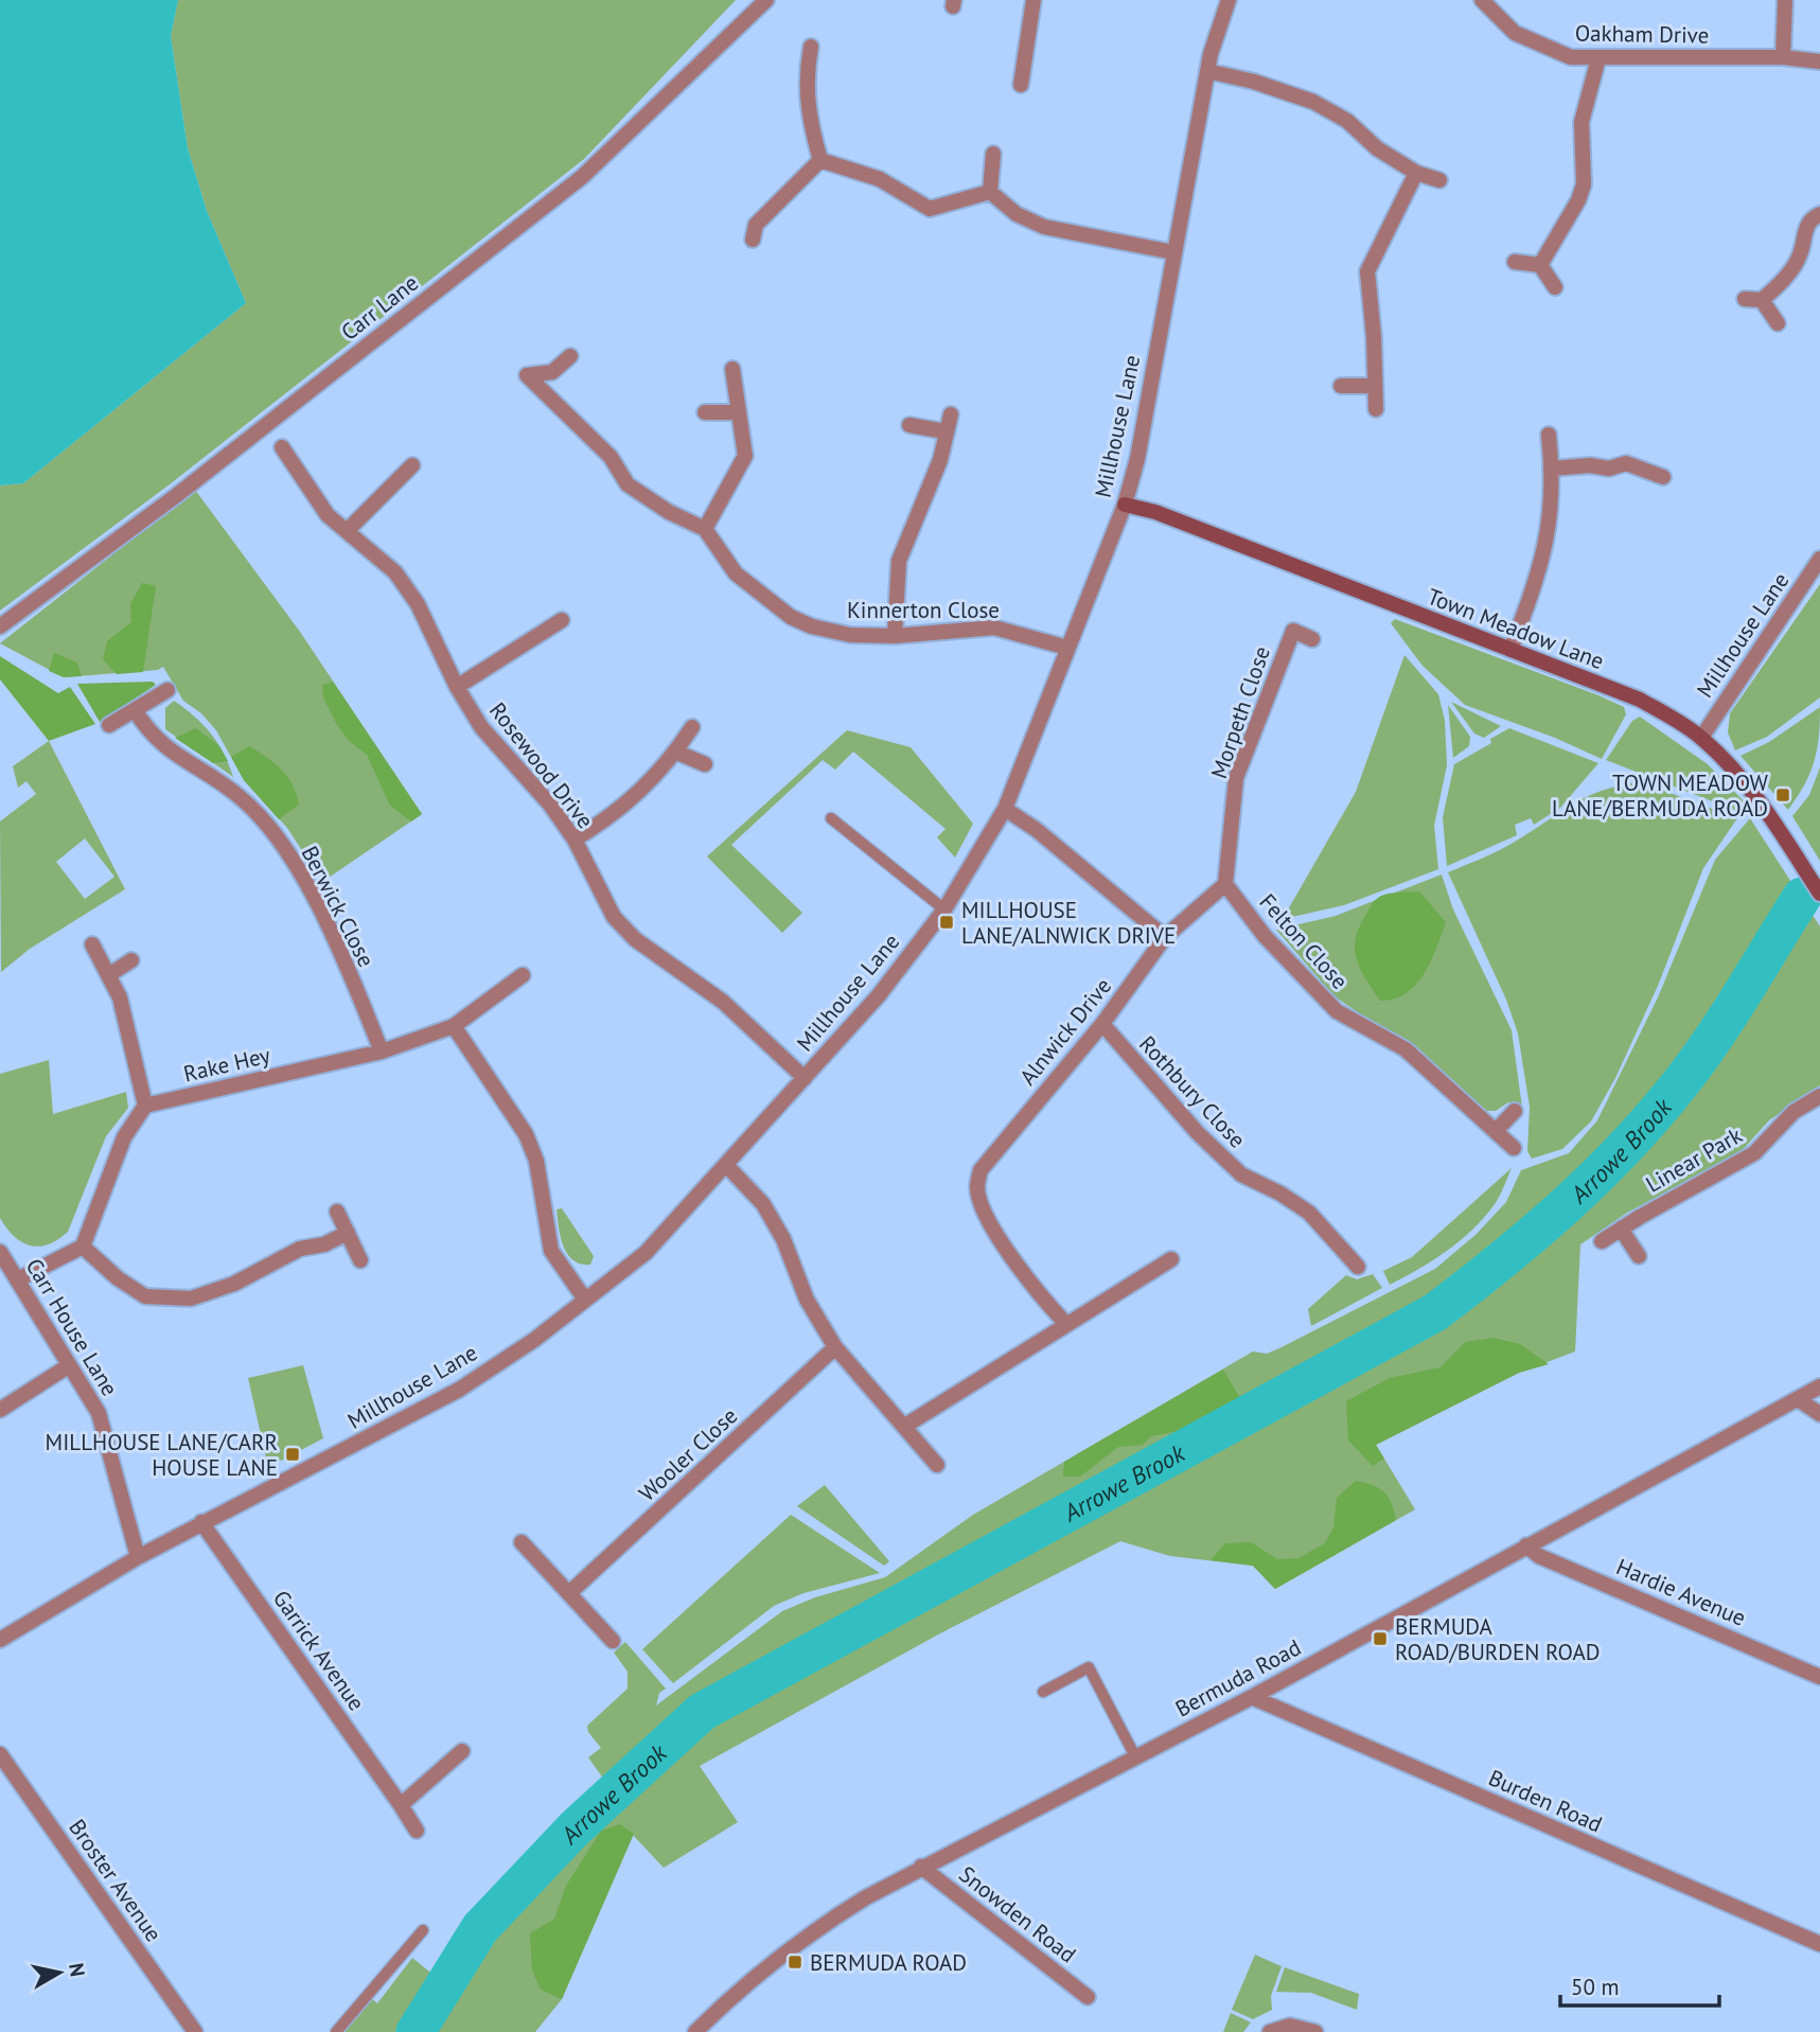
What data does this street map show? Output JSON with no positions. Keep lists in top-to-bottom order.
{
  "streets": {
    "street": [
      "Oakham Drive",
      "Carr Lane",
      "Millhouse Lane",
      "Kinnerton Close",
      "Town Meadow Lane",
      "Morpeth Close",
      "Rosewood Drive",
      "Berwick Close",
      "Felton Close",
      "Alnwick Drive",
      "Rake Hey",
      "Rothbury Close",
      "Linear Park",
      "Carr House Lane",
      "Wooler Close",
      "Hardie Avenue",
      "Garrick Avenue",
      "Bermuda Road",
      "Burden Road",
      "Broster Avenue",
      "Snowden Road"
    ]
  },
  "crossings": [
    ["Millhouse Lane", "Kinnerton Close"],
    ["Millhouse Lane", "Town Meadow Lane"],
    ["Millhouse Lane", "Rosewood Drive"],
    ["Millhouse Lane", "Carr House Lane"],
    ["Millhouse Lane", "Garrick Avenue"],
    ["Morpeth Close", "Felton Close"],
    ["Berwick Close", "Rake Hey"],
    ["Alnwick Drive", "Rothbury Close"],
    ["Hardie Avenue", "Bermuda Road"],
    ["Bermuda Road", "Burden Road"],
    ["Bermuda Road", "Snowden Road"]
  ],
  "water": ["Arrowe Brook"],
  "places": {
    "transit": [
      "TOWN MEADOW LANE/BERMUDA ROAD",
      "MILLHOUSE LANE/ALNWICK DRIVE",
      "MILLHOUSE LANE/CARR HOUSE LANE",
      "BERMUDA ROAD/BURDEN ROAD",
      "BERMUDA ROAD"
    ]
  },
  "scale_bar": "50 m",
  "north": "right"
}
